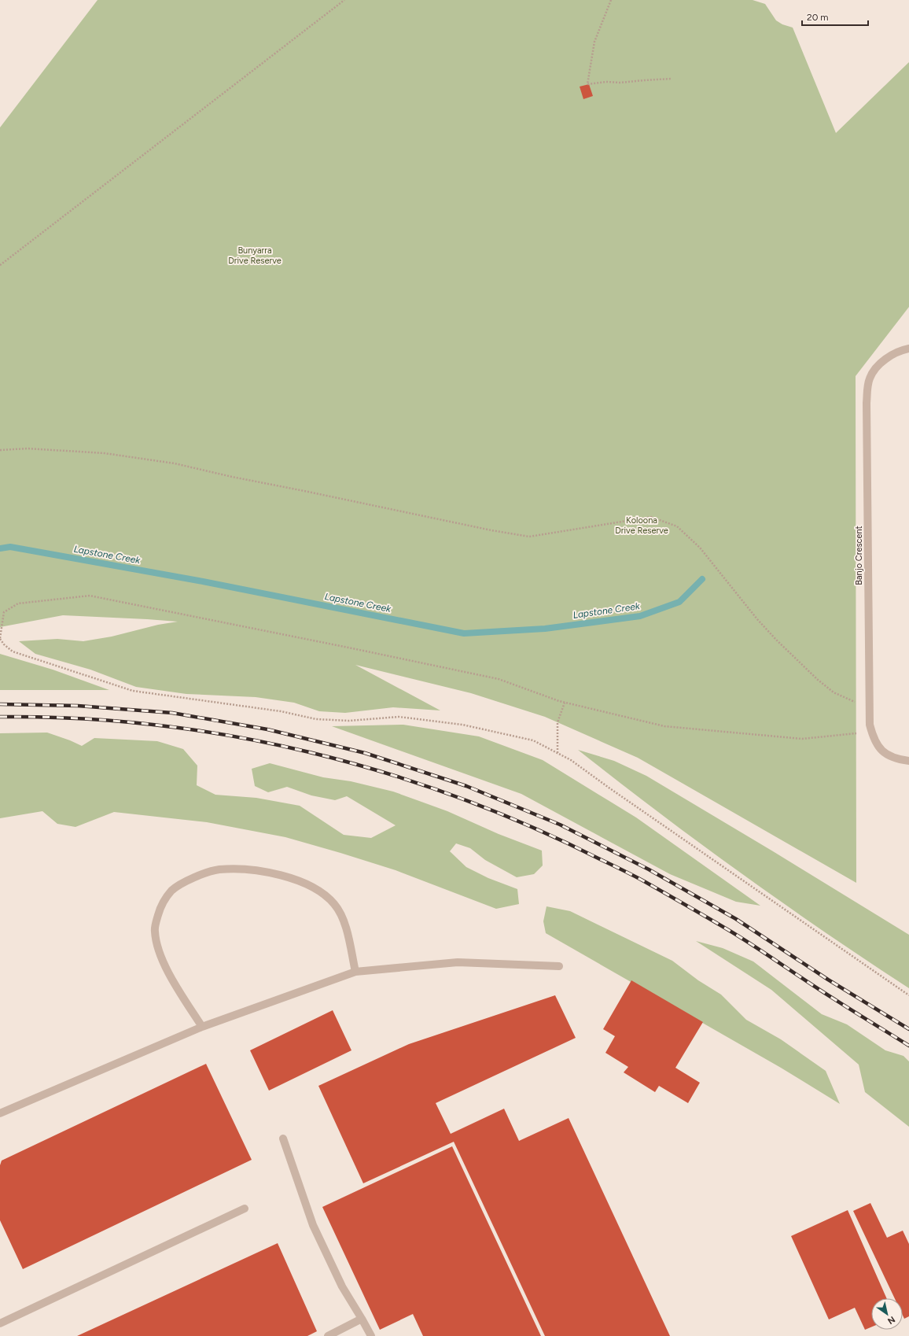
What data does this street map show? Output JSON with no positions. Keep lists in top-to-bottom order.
{
  "streets": {
    "street": ["Banjo Crescent"]
  },
  "water": ["Lapstone Creek"],
  "parks": ["Bunyarra Drive Reserve", "Koloona Drive Reserve"],
  "scale_bar": "20 m",
  "north": "bottom right"
}
